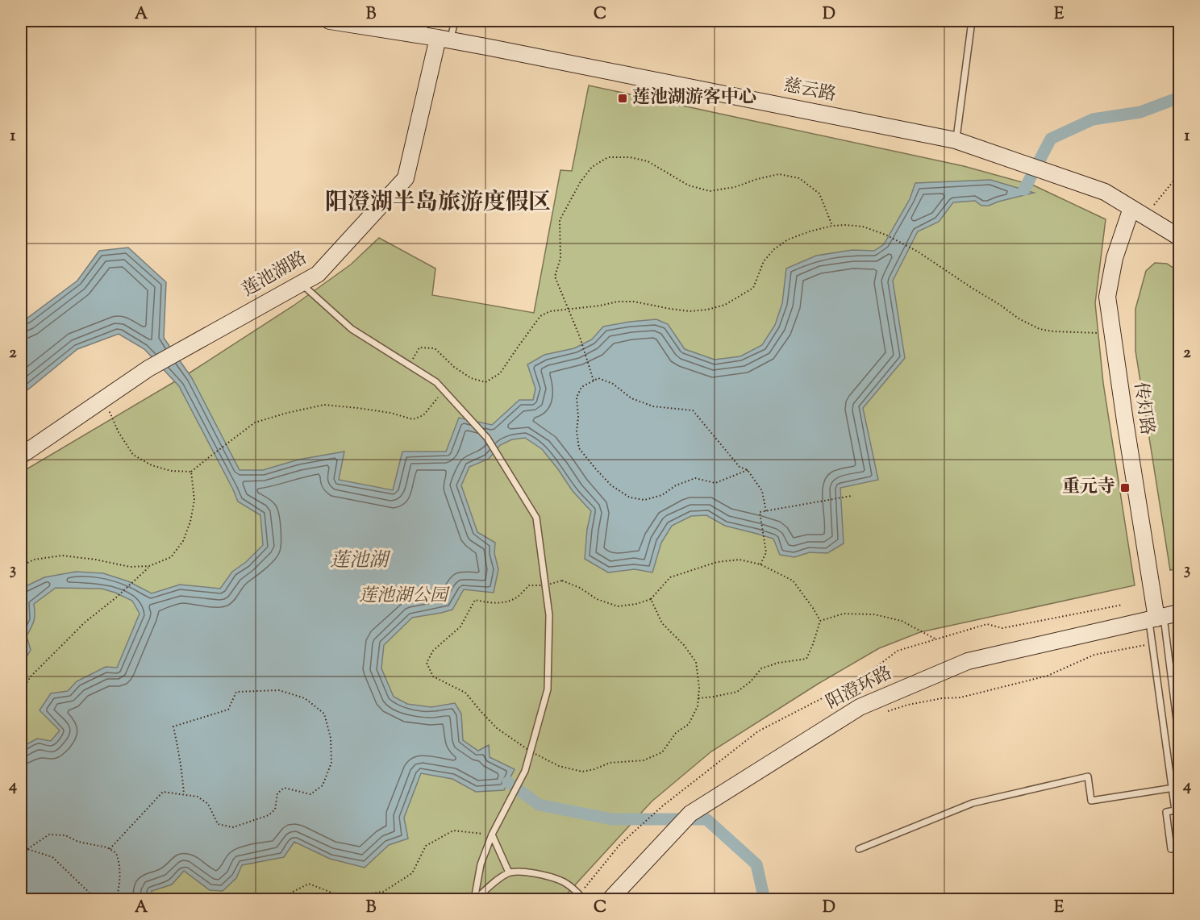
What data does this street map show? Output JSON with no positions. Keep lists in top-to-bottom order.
{
  "streets": {
    "street": [
      "慈云路",
      "莲池湖路",
      "传灯路",
      "阳澄环路"
    ]
  },
  "crossings": [
    ["慈云路", "莲池湖路"],
    ["慈云路", "传灯路"],
    ["传灯路", "阳澄环路"]
  ],
  "districts": ["阳澄湖半岛旅游度假区"],
  "water": ["莲池湖"],
  "parks": ["莲池湖公园"],
  "places": {
    "transit": ["莲池湖游客中心", "重元寺"]
  },
  "grid": {
    "columns": [
      "A",
      "B",
      "C",
      "D",
      "E"
    ],
    "rows": [
      "1",
      "2",
      "3",
      "4"
    ]
  }
}
